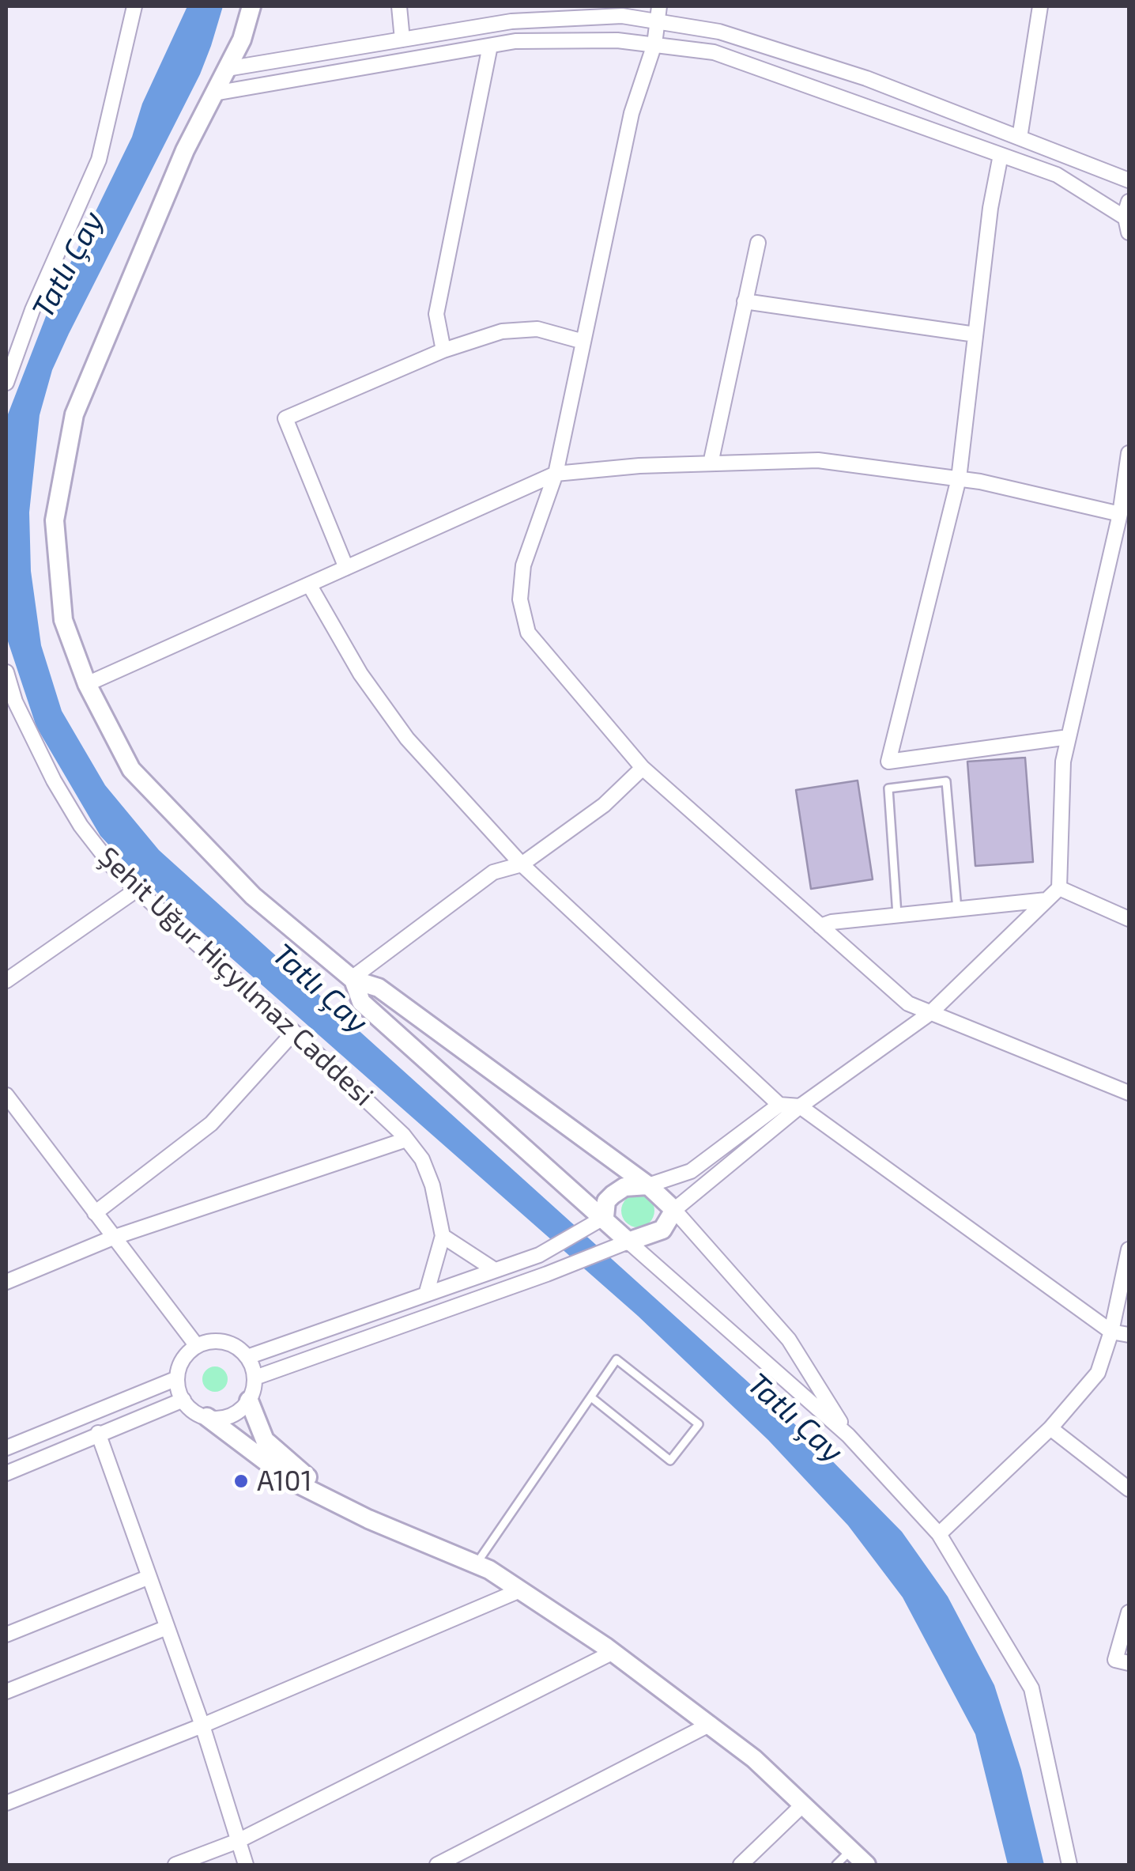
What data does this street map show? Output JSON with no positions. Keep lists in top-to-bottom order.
{
  "streets": {
    "street": ["Şehit Uğur Hiçyılmaz Caddesi"]
  },
  "water": ["Tatlı Çay"],
  "places": ["A101"]
}
